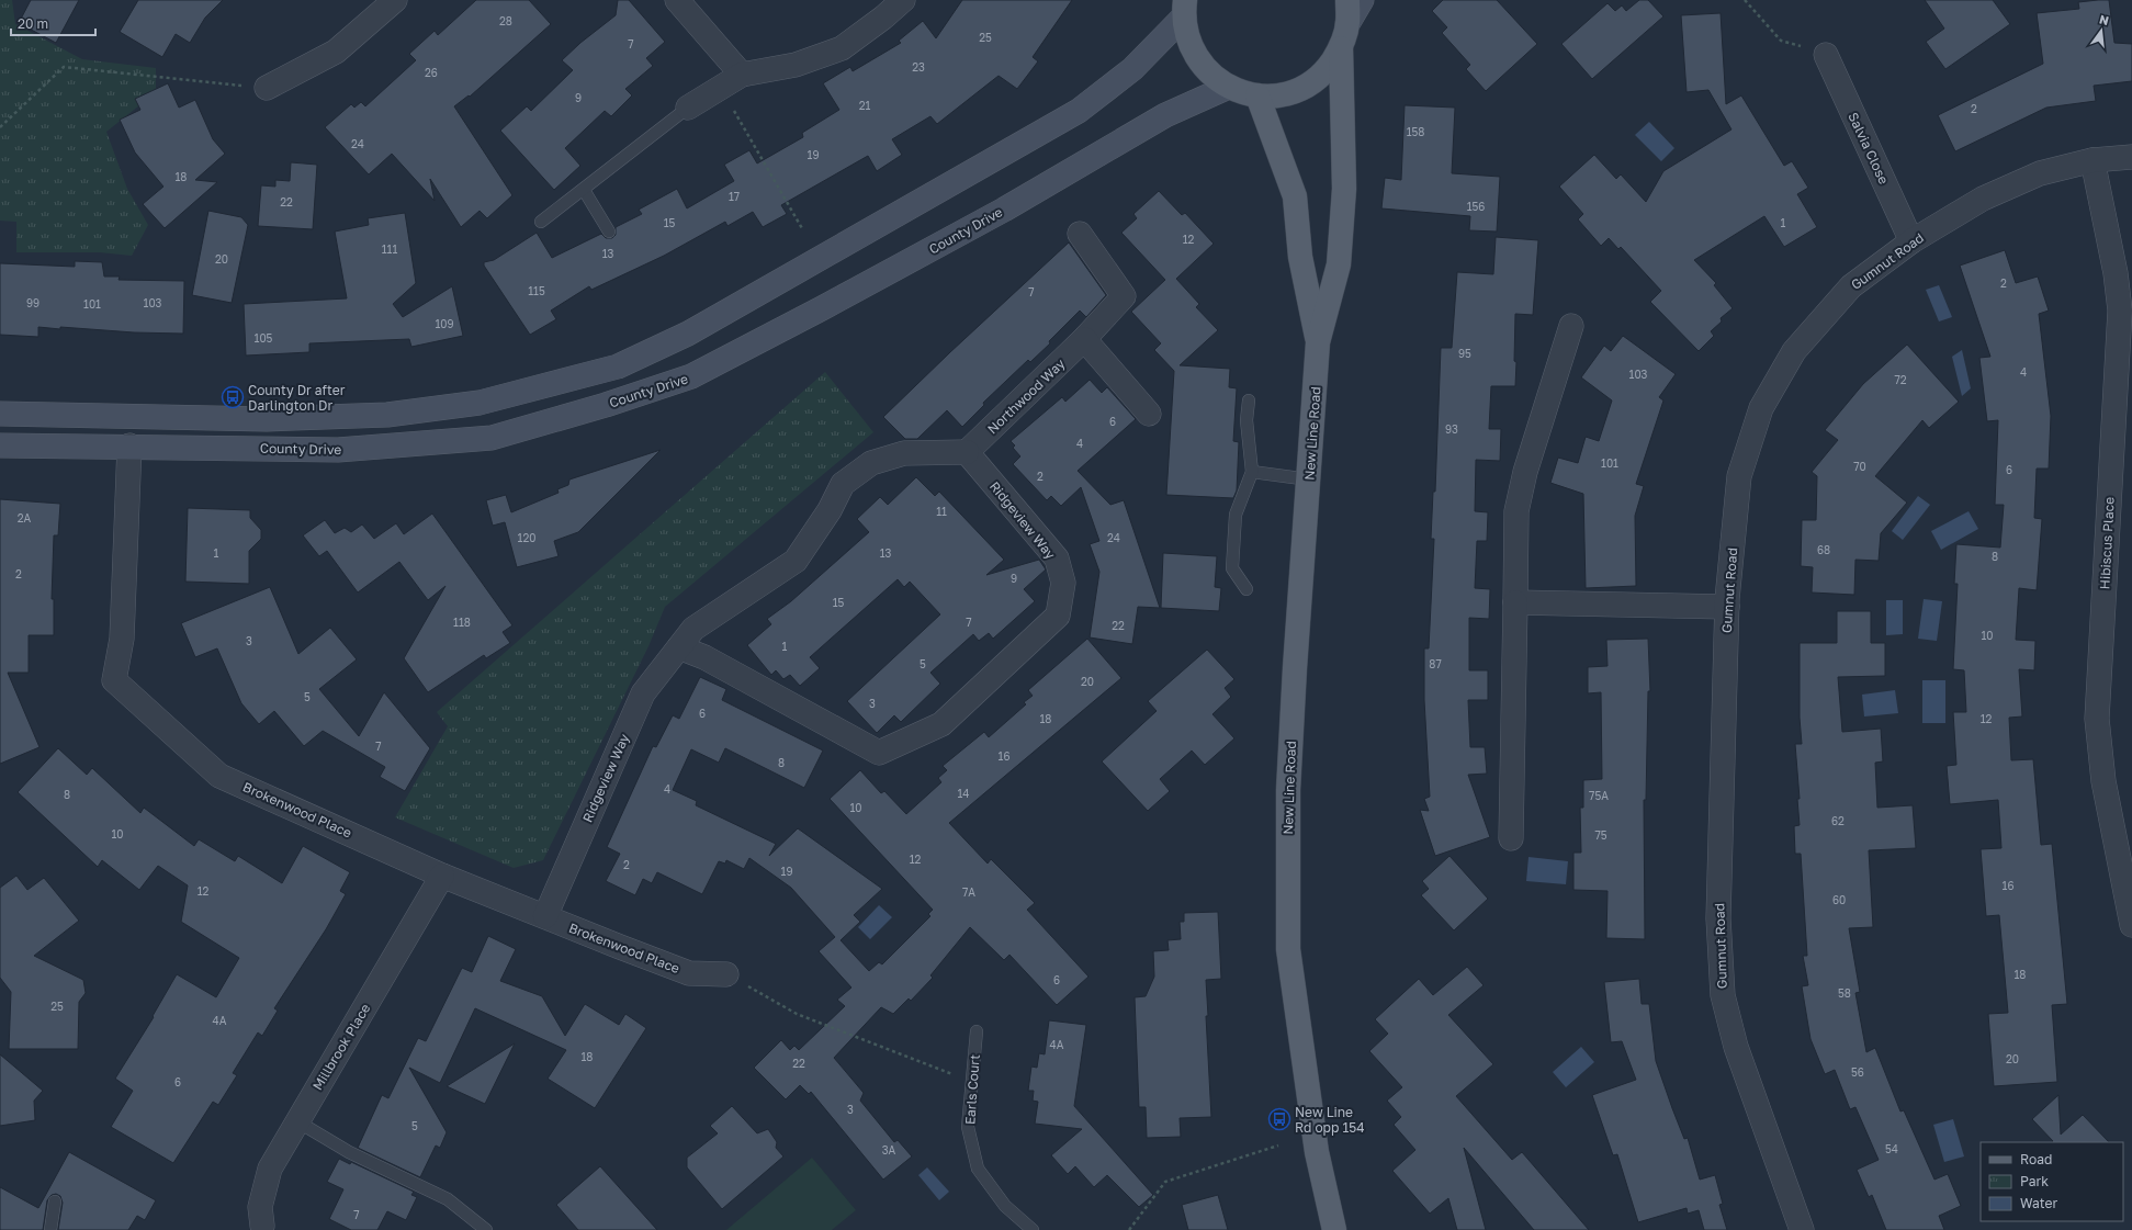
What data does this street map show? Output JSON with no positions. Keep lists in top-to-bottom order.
{
  "streets": {
    "main road": ["County Drive", "New Line Road"],
    "street": [
      "Salvia Close",
      "Gumnut Road",
      "Northwood Way",
      "Ridgeview Way",
      "Hibiscus Place",
      "Brokenwood Place",
      "Millbrook Place"
    ],
    "lane": ["Earls Court"]
  },
  "crossings": [
    ["Salvia Close", "Gumnut Road"],
    ["County Drive", "Brokenwood Place"],
    ["Gumnut Road", "Hibiscus Place"],
    ["Northwood Way", "Ridgeview Way"],
    ["Ridgeview Way", "Brokenwood Place"],
    ["Brokenwood Place", "Millbrook Place"]
  ],
  "places": {
    "bus stop": ["County Dr after Darlington Dr", "New Line Rd opp 154"]
  },
  "house_numbers": [
    "28",
    "25",
    "7",
    "23",
    "26",
    "9",
    "21",
    "2",
    "158",
    "24",
    "19",
    "18",
    "17",
    "22",
    "156",
    "15",
    "1",
    "12",
    "111",
    "13",
    "20",
    "2",
    "115",
    "7",
    "99",
    "103",
    "101",
    "109",
    "105",
    "95",
    "4",
    "103",
    "72",
    "6",
    "93",
    "4",
    "101",
    "70",
    "6",
    "2",
    "11",
    "2A",
    "120",
    "24",
    "68",
    "1",
    "13",
    "8",
    "2",
    "9",
    "15",
    "118",
    "7",
    "22",
    "10",
    "3",
    "1",
    "5",
    "87",
    "20",
    "5",
    "3",
    "6",
    "18",
    "12",
    "7",
    "16",
    "8",
    "4",
    "14",
    "8",
    "75A",
    "10",
    "62",
    "10",
    "75",
    "12",
    "2",
    "19",
    "16",
    "12",
    "7A",
    "60",
    "18",
    "6",
    "58",
    "25",
    "4A",
    "4A",
    "18",
    "20",
    "22",
    "56",
    "6",
    "3",
    "5",
    "54",
    "3A",
    "7"
  ],
  "legend": ["Road", "Park", "Water"],
  "scale_bar": "20 m",
  "north": "top"
}
